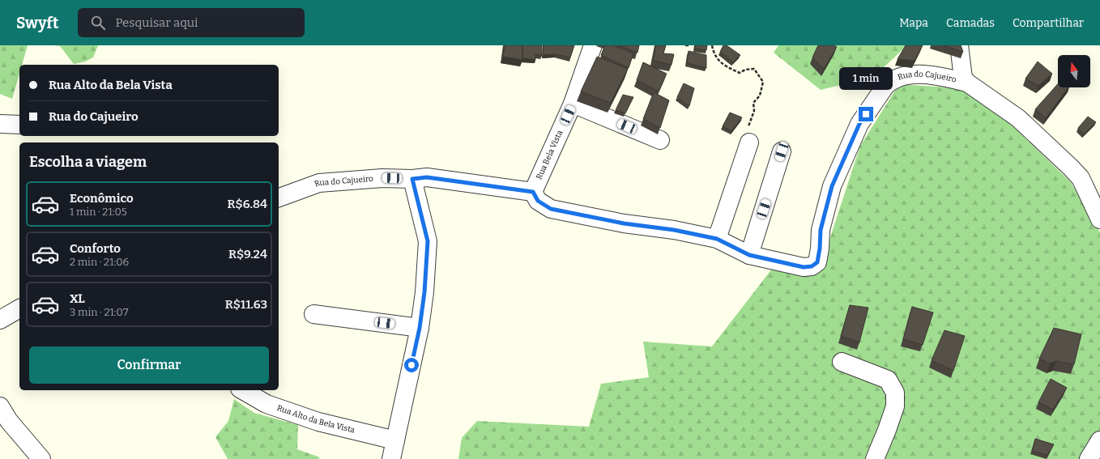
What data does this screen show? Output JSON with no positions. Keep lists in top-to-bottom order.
{
  "streets": {
    "street": ["Rua do Cajueiro", "Rua Bela Vista", "Rua Alto da Bela Vista"]
  },
  "crossings": [
    ["Rua do Cajueiro", "Rua Bela Vista"]
  ],
  "north": "top",
  "page": {
    "header": "Swyft",
    "search": "Pesquisar aqui",
    "nav": ["Mapa", "Camadas", "Compartilhar"],
    "banner": ["Rua Alto da Bela Vista", "Rua do Cajueiro"],
    "bubble": "1 min",
    "heading": "Escolha a viagem",
    "list": [
      {
        "name": "Econômico",
        "note": "1 min · 21:05",
        "value": "R$6.84"
      },
      {
        "name": "Conforto",
        "note": "2 min · 21:06",
        "value": "R$9.24"
      },
      {
        "name": "XL",
        "note": "3 min · 21:07",
        "value": "R$11.63"
      }
    ],
    "buttons": "Confirmar"
  }
}
